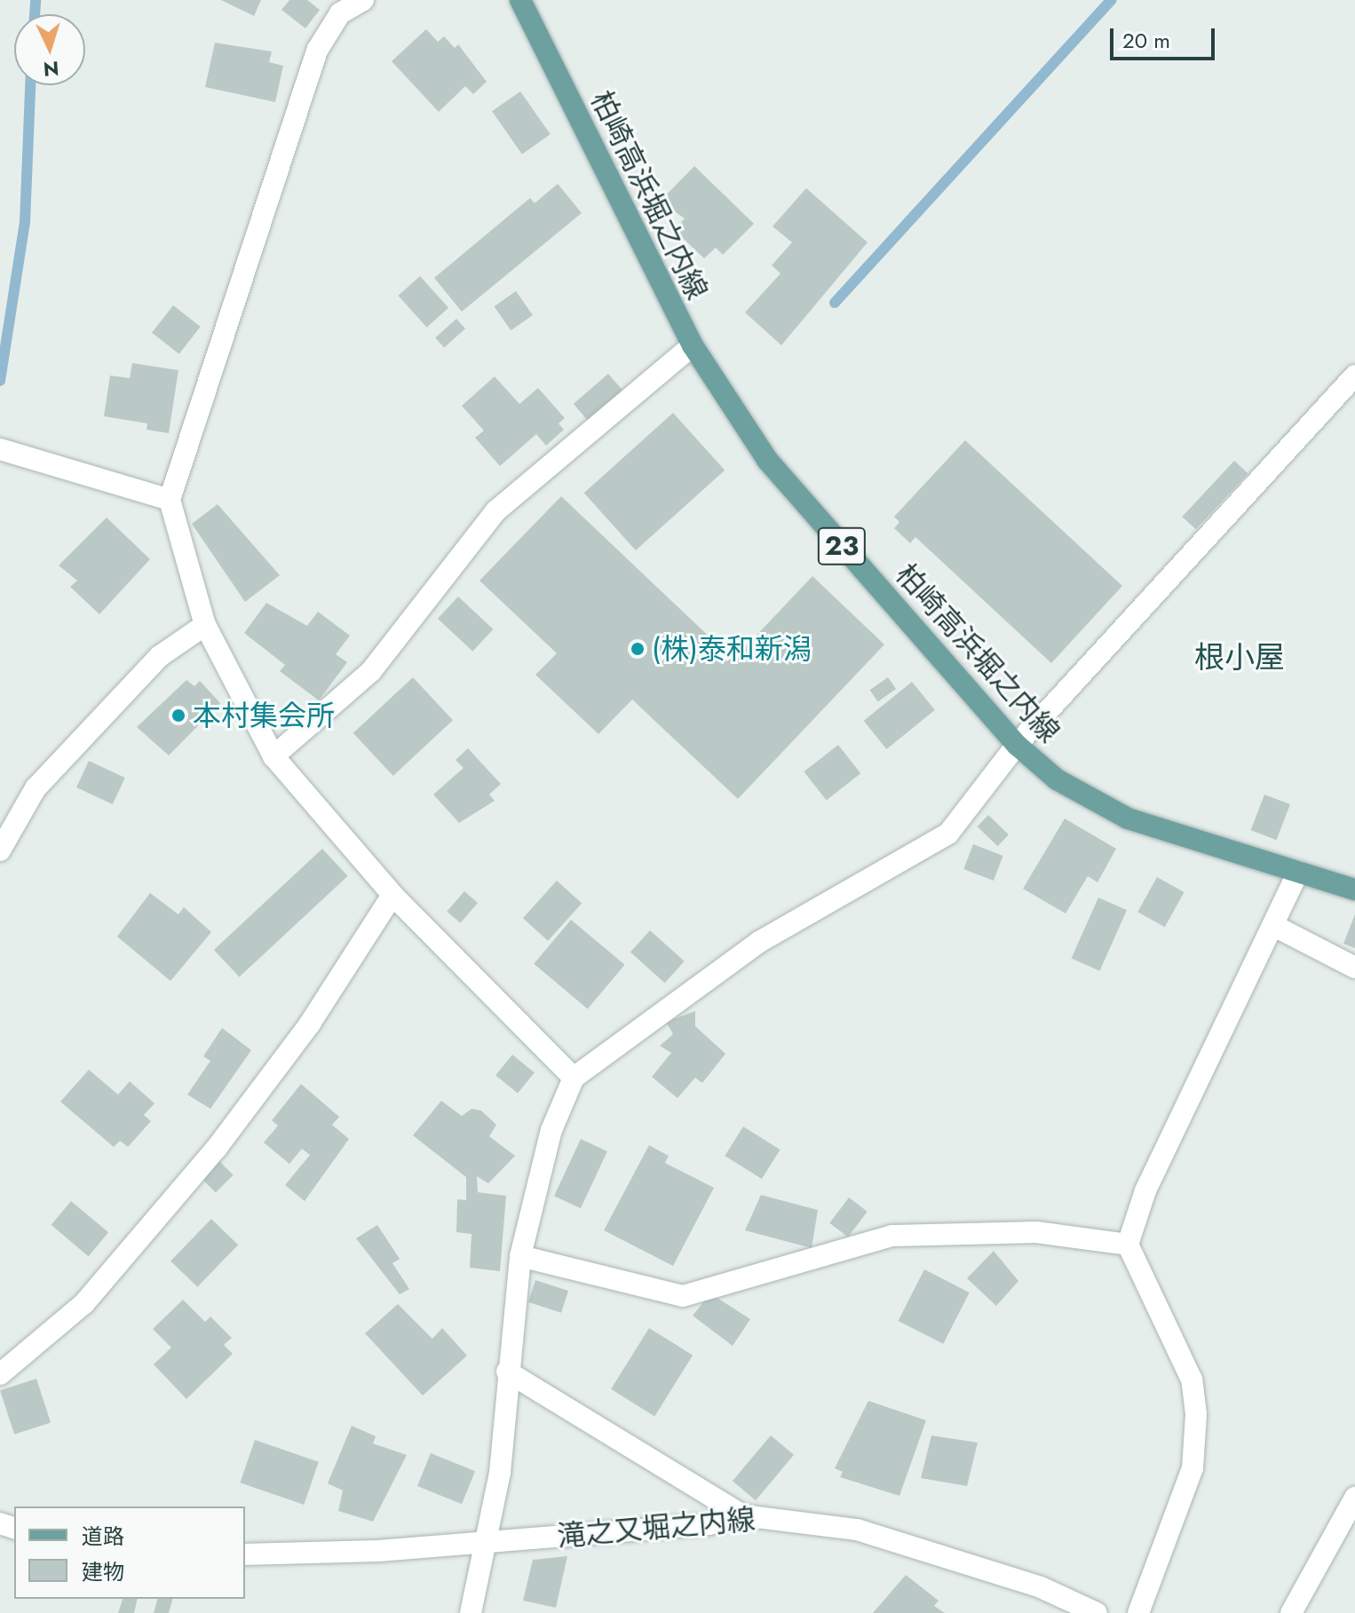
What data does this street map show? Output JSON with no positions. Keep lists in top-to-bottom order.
{
  "streets": {
    "main road": ["柏崎高浜堀之内線", "23"],
    "street": ["滝之又堀之内線"]
  },
  "districts": ["根小屋"],
  "places": ["(株)泰和新潟", "本村集会所"],
  "legend": ["道路", "建物"],
  "scale_bar": "20 m",
  "north": "bottom"
}
